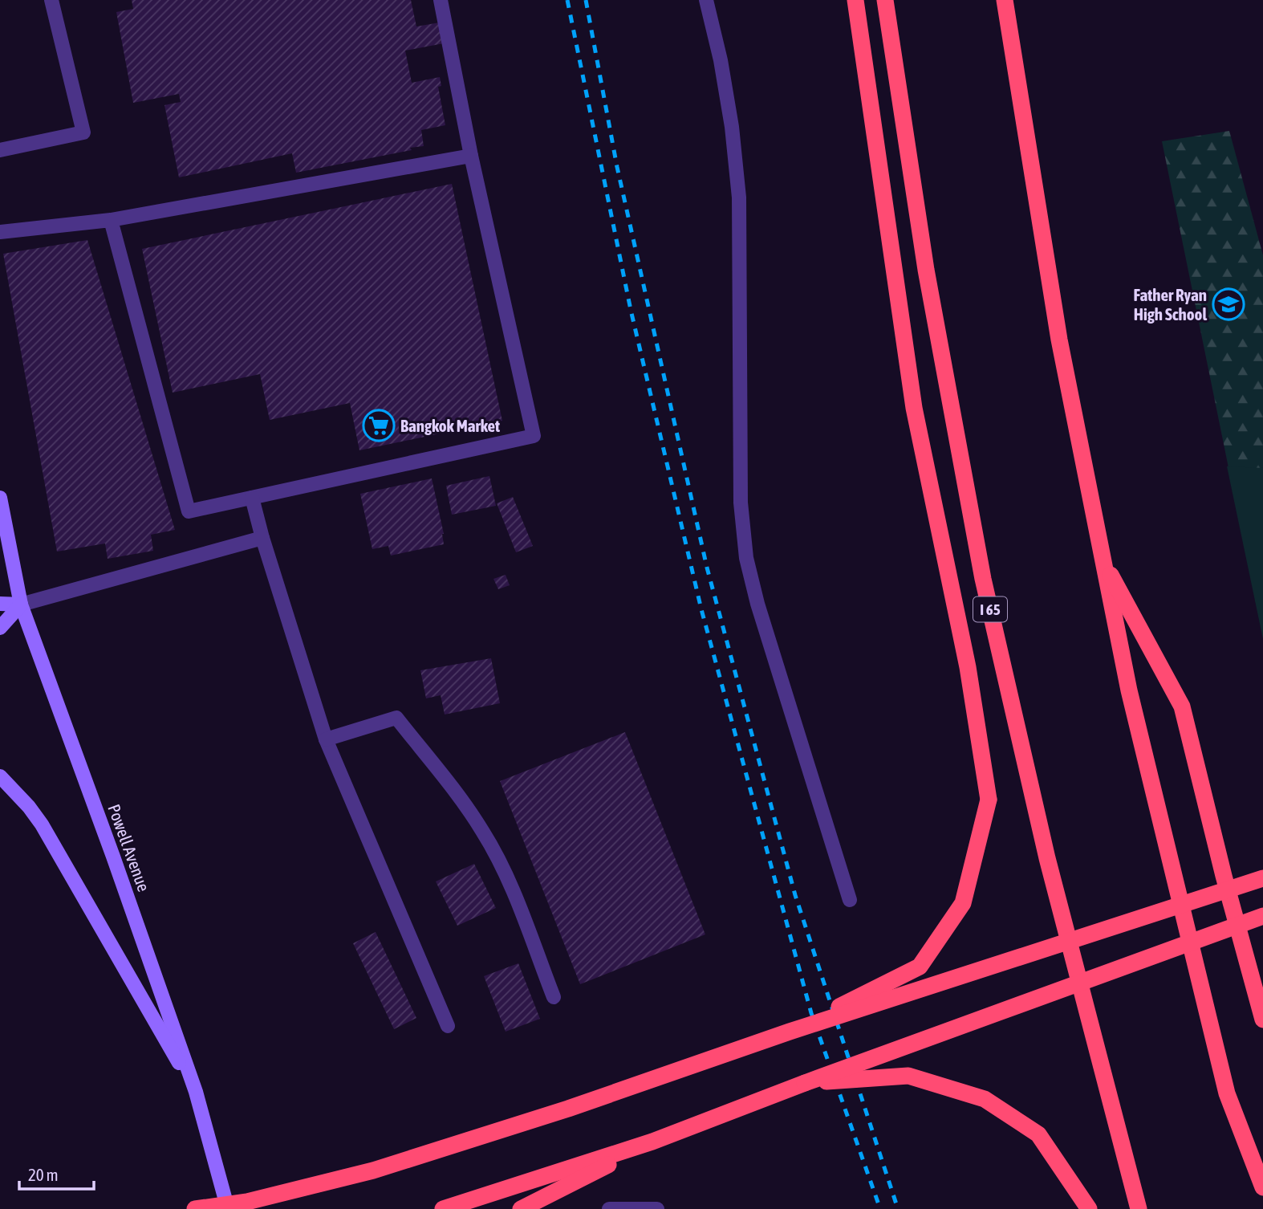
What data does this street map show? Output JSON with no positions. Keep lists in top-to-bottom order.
{
  "streets": {
    "highway": ["I 65"],
    "main road": ["Powell Avenue"]
  },
  "places": {
    "school or university": ["Father Ryan High School"],
    "supermarket": ["Bangkok Market"]
  },
  "scale_bar": "20 m"
}
